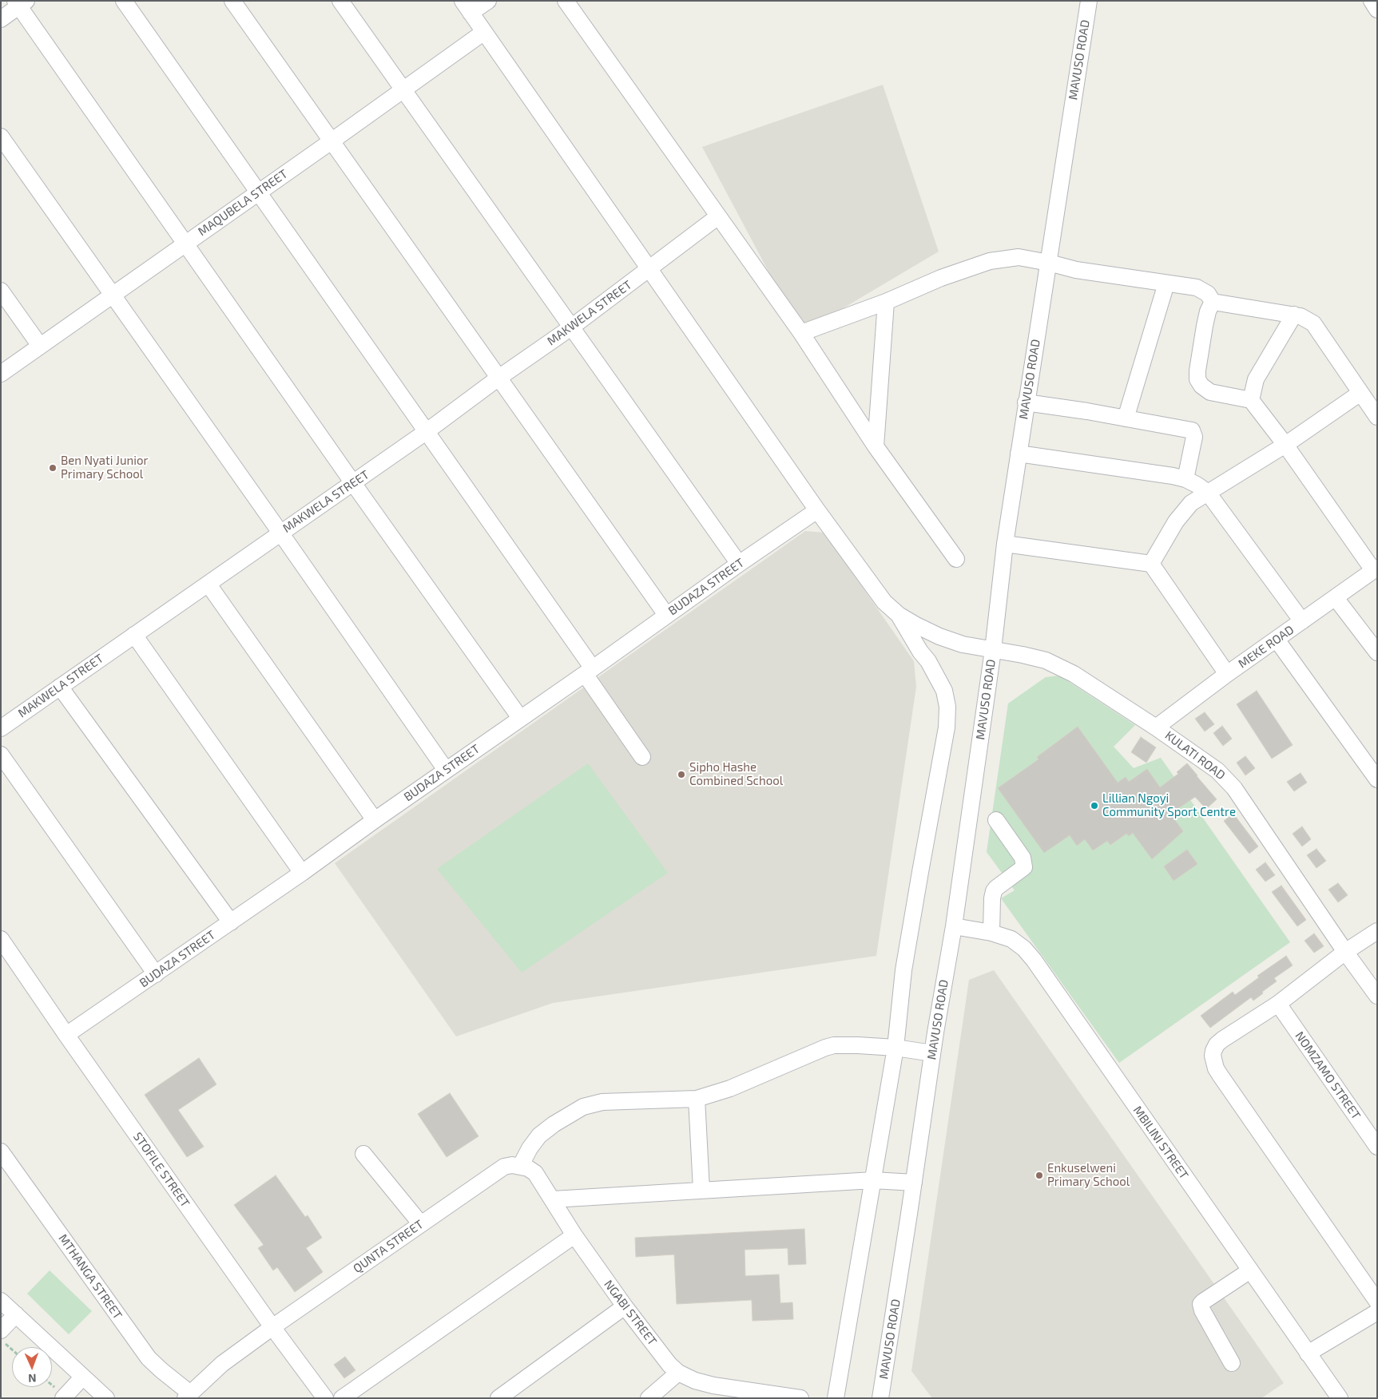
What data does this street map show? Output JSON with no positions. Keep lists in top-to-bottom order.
{
  "streets": {
    "street": [
      "MAVUSO ROAD",
      "MAQUBELA STREET",
      "MAKWELA STREET",
      "BUDAZA STREET",
      "MEKE ROAD",
      "KULATI ROAD",
      "NOMZAMO STREET",
      "MBILINI STREET",
      "STOFILE STREET",
      "QUNTA STREET",
      "MTHANGA STREET",
      "NGABI STREET"
    ]
  },
  "crossings": [
    ["MAVUSO ROAD", "KULATI ROAD"],
    ["MAVUSO ROAD", "MBILINI STREET"],
    ["BUDAZA STREET", "STOFILE STREET"],
    ["MEKE ROAD", "KULATI ROAD"],
    ["STOFILE STREET", "QUNTA STREET"],
    ["QUNTA STREET", "MTHANGA STREET"],
    ["QUNTA STREET", "NGABI STREET"]
  ],
  "places": [
    "Ben Nyati Junior Primary School",
    "Sipho Hashe Combined School",
    "Lillian Ngoyi Community Sport Centre",
    "Enkuselweni Primary School"
  ],
  "north": "bottom"
}
